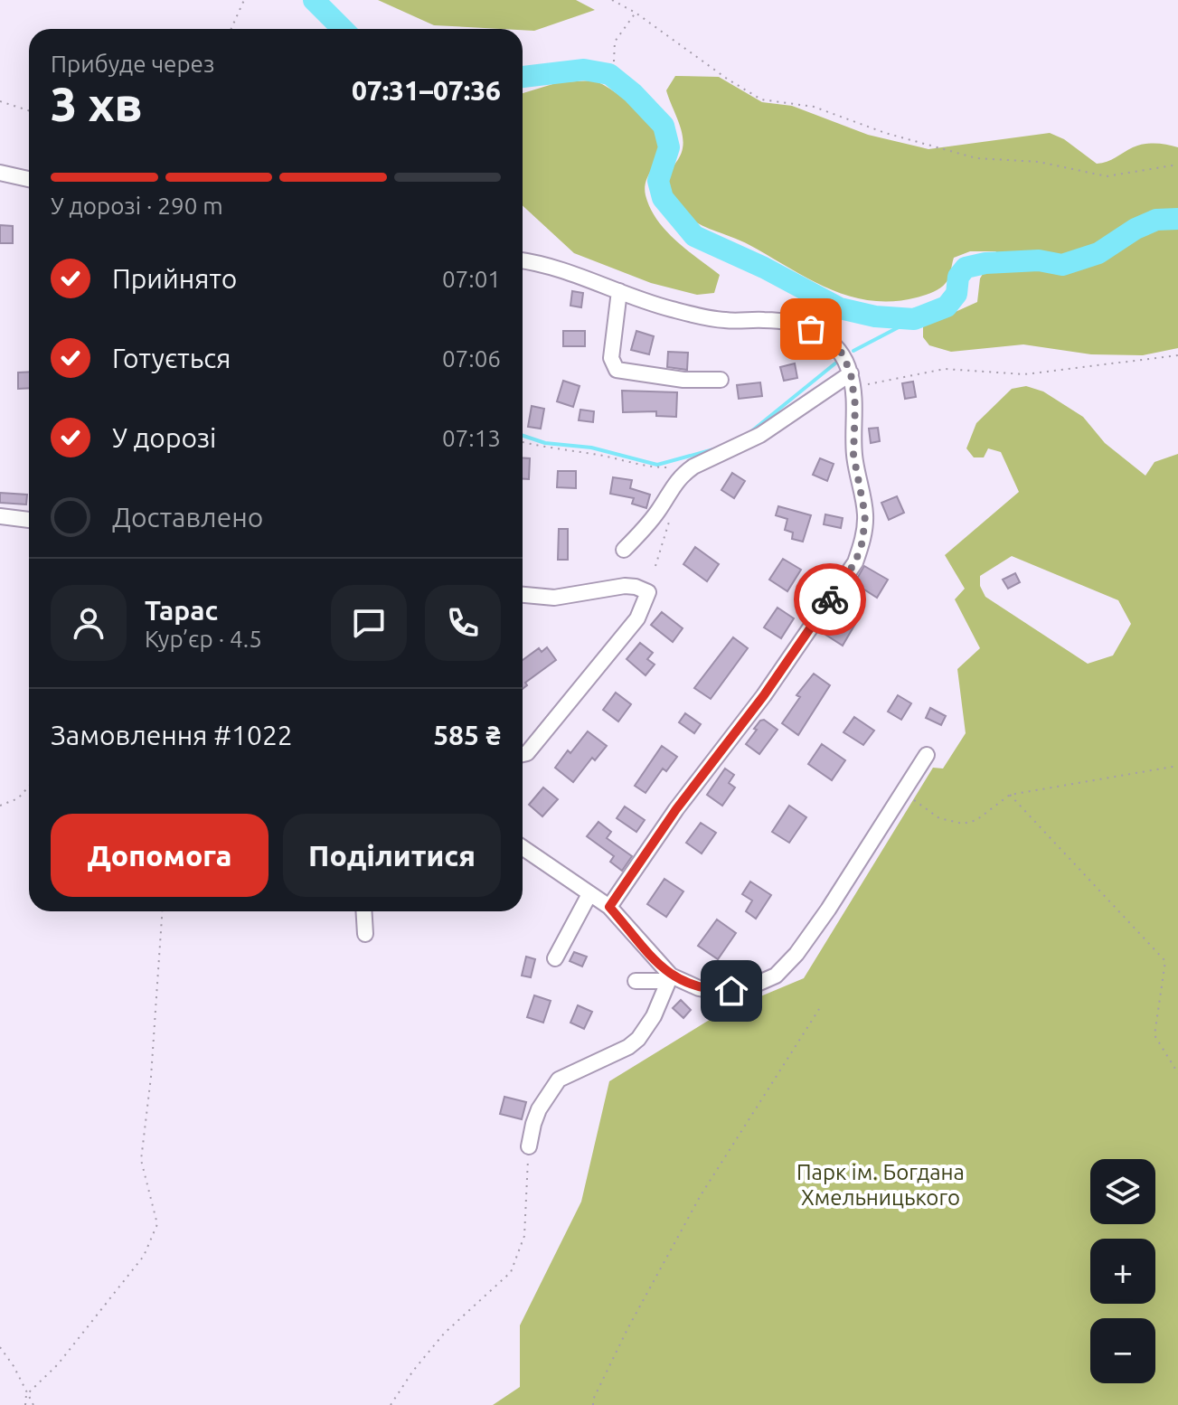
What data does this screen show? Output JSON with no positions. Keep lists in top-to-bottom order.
{
  "parks": ["Парк ім. Богдана Хмельницького"],
  "page": {
    "heading": ["3 хв", "Прибуде через", "07:31–07:36"],
    "panel": [
      "Тарас",
      "Кур’єр · 4.5",
      "Замовлення #1022",
      "585 ₴"
    ],
    "bar": "У дорозі · 290 m",
    "list": [
      ["Прийнято", "07:01"],
      ["Готується", "07:06"],
      ["У дорозі", "07:13"],
      "Доставлено"
    ],
    "buttons": ["Допомога", "Поділитися"],
    "map_buttons": ["+", "−"]
  }
}
